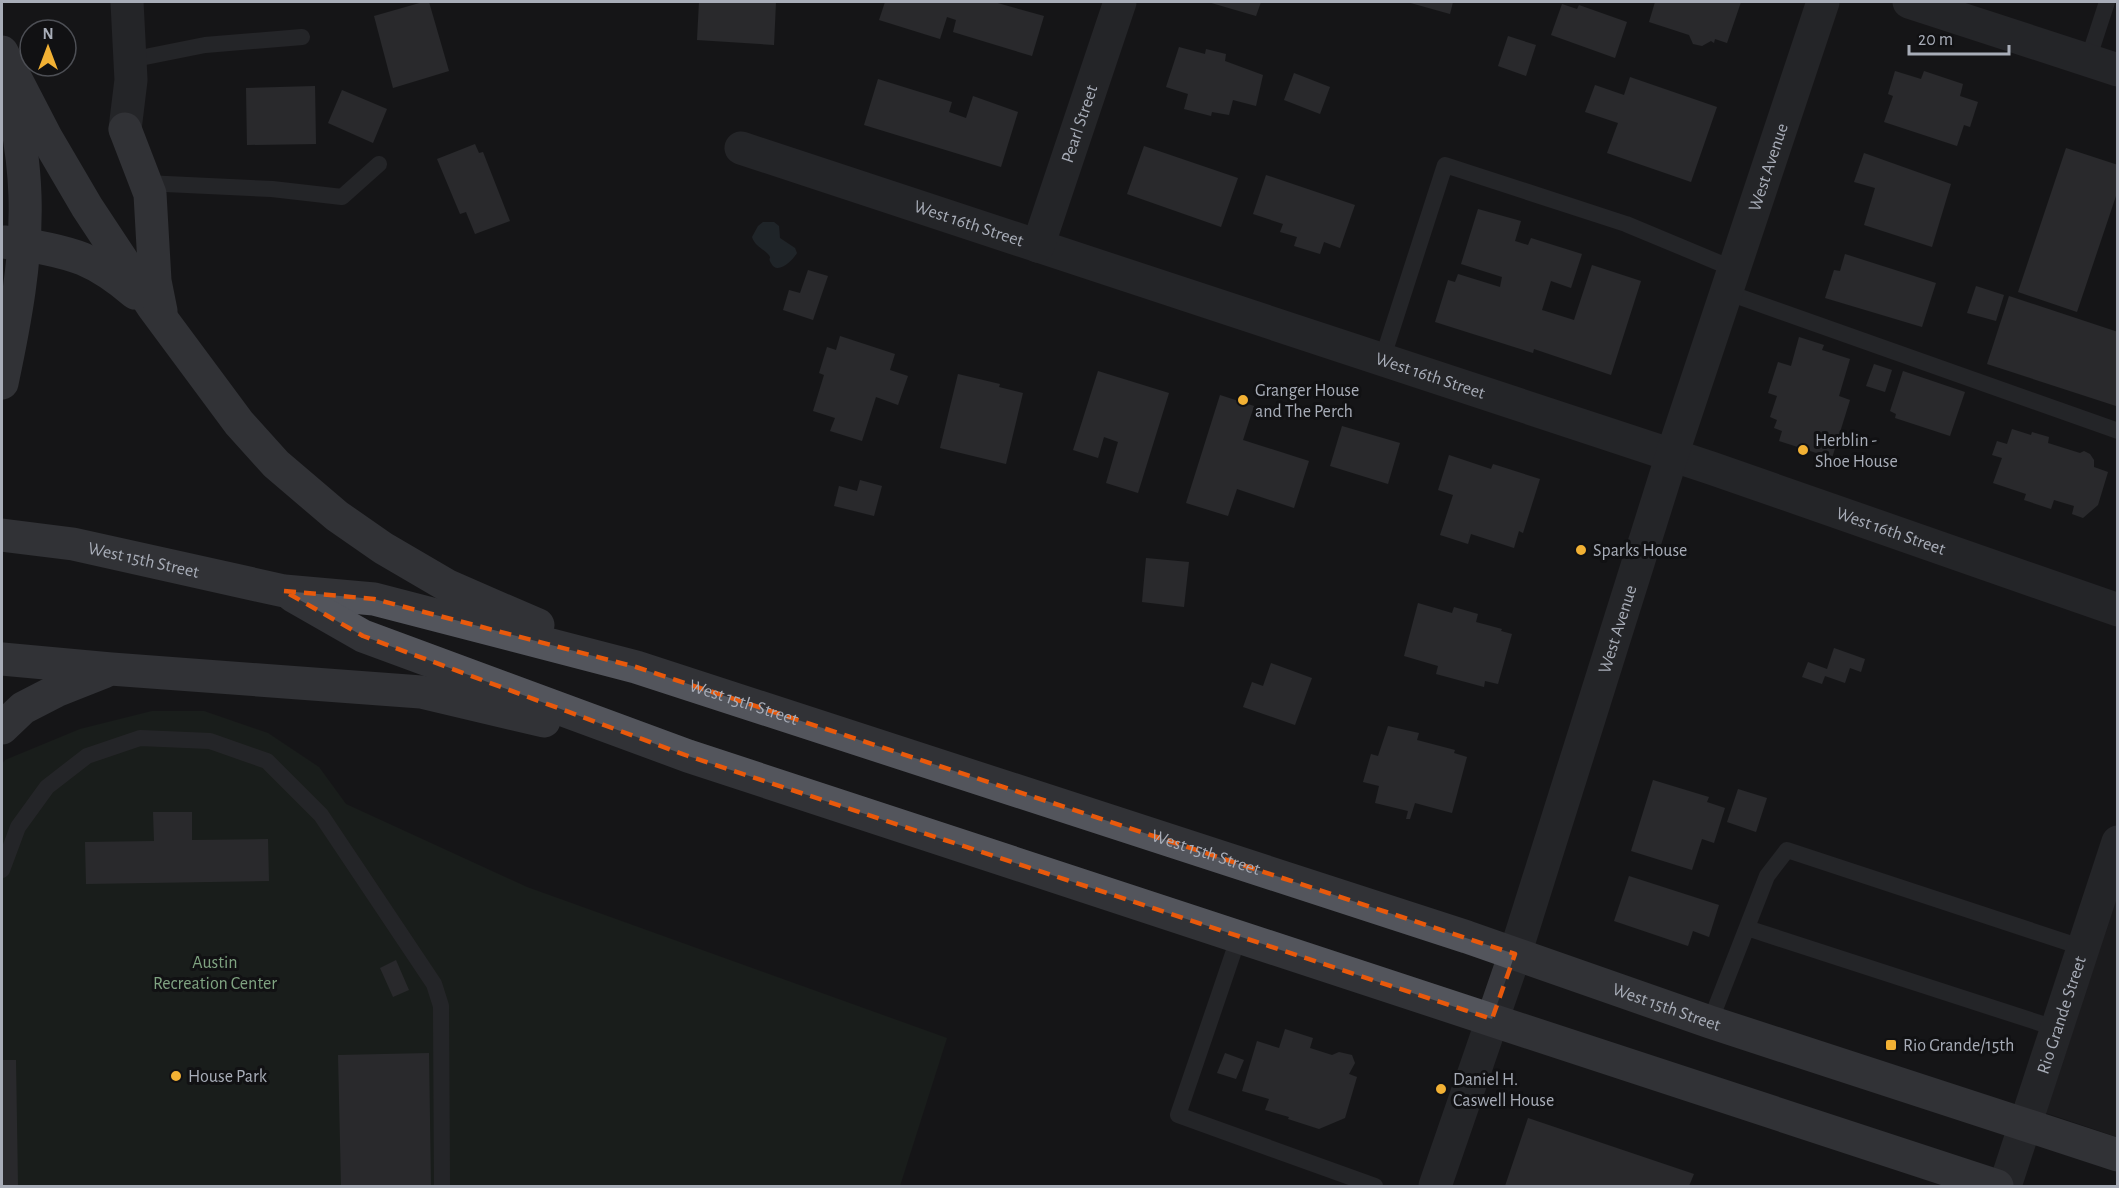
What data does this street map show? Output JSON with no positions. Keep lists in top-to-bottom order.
{
  "streets": {
    "main road": ["West 15th Street"],
    "street": [
      "Pearl Street",
      "West Avenue",
      "West 16th Street",
      "Rio Grande Street"
    ]
  },
  "crossings": [
    ["Pearl Street", "West 16th Street"],
    ["West Avenue", "West 16th Street"],
    ["West Avenue", "West 15th Street"],
    ["West 15th Street", "Rio Grande Street"]
  ],
  "parks": ["Austin Recreation Center"],
  "places": {
    "other": [
      "Granger House and The Perch",
      "Herblin - Shoe House",
      "Sparks House",
      "House Park",
      "Daniel H. Caswell House"
    ],
    "transit": ["Rio Grande/15th"]
  },
  "scale_bar": "20 m",
  "north": "top"
}
